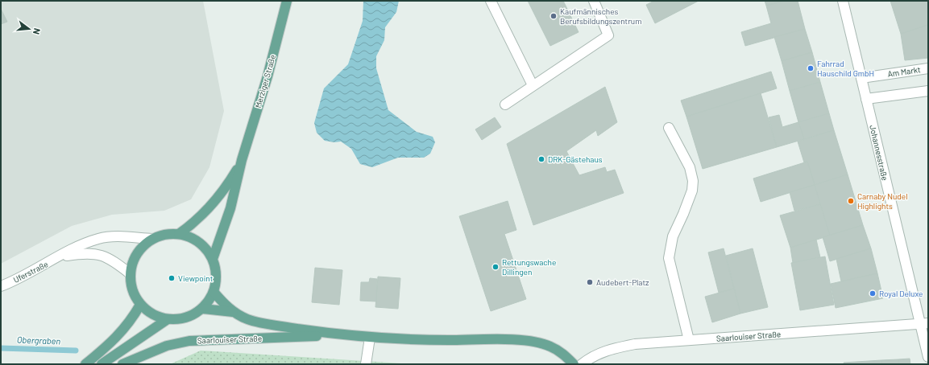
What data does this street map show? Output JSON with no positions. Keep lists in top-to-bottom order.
{
  "streets": {
    "main road": ["Merziger Straße", "Saarlouiser Straße"],
    "street": ["Am Markt", "Johannesstraße", "Uferstraße"]
  },
  "crossings": [
    ["Am Markt", "Johannesstraße"],
    ["Merziger Straße", "Uferstraße"],
    ["Merziger Straße", "Saarlouiser Straße"],
    ["Johannesstraße", "Saarlouiser Straße"],
    ["Uferstraße", "Saarlouiser Straße"]
  ],
  "water": ["Obergraben"],
  "places": [
    "Kaufmännisches Berufsbildungszentrum",
    "Fahrrad Hauschild GmbH",
    "DRK-Gästehaus",
    "Carnaby Nudel Highlights",
    "Rettungswache Dillingen",
    "Viewpoint",
    "Audebert-Platz",
    "Royal Deluxe"
  ],
  "north": "right"
}
